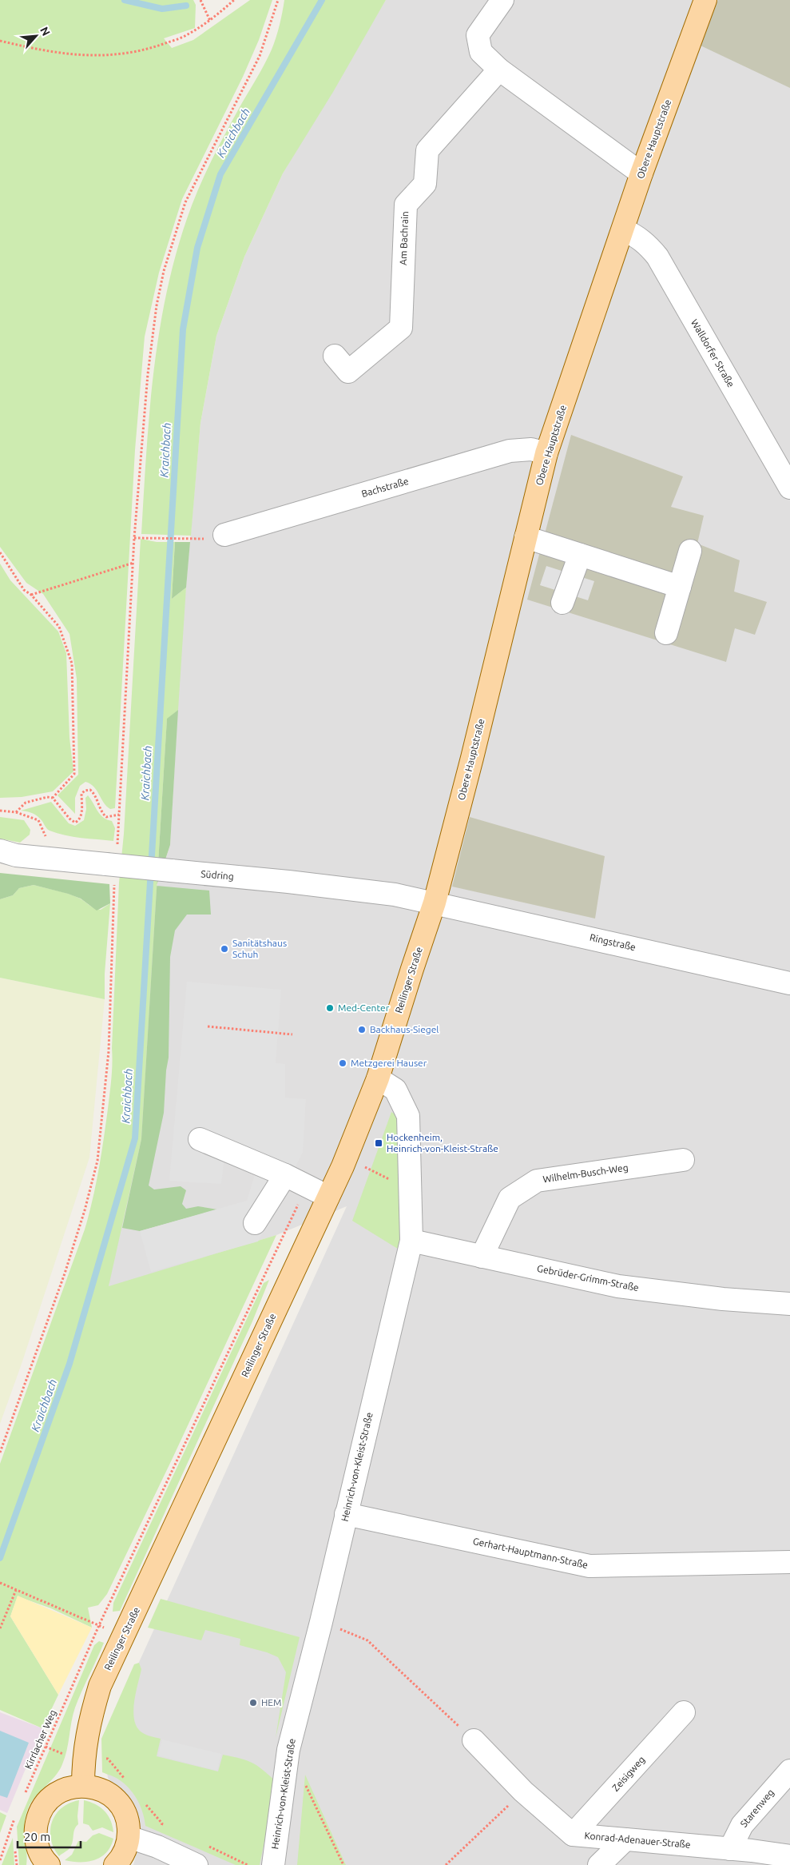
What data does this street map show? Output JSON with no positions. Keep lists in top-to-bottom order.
{
  "streets": {
    "main road": ["Obere Hauptstraße", "Reilinger Straße"],
    "street": [
      "Am Bachrain",
      "Walldorfer Straße",
      "Bachstraße",
      "Südring",
      "Ringstraße",
      "Wilhelm-Busch-Weg",
      "Gebrüder-Grimm-Straße",
      "Heinrich-von-Kleist-Straße",
      "Gerhart-Hauptmann-Straße",
      "Zeisigweg",
      "Starenweg",
      "Konrad-Adenauer-Straße"
    ],
    "path": ["Kirrlacher Weg"]
  },
  "crossings": [
    ["Obere Hauptstraße", "Walldorfer Straße"],
    ["Obere Hauptstraße", "Bachstraße"],
    ["Obere Hauptstraße", "Südring"],
    ["Obere Hauptstraße", "Ringstraße"],
    ["Obere Hauptstraße", "Reilinger Straße"],
    ["Südring", "Ringstraße"],
    ["Südring", "Reilinger Straße"],
    ["Ringstraße", "Reilinger Straße"],
    ["Reilinger Straße", "Heinrich-von-Kleist-Straße"],
    ["Reilinger Straße", "Kirrlacher Weg"],
    ["Wilhelm-Busch-Weg", "Gebrüder-Grimm-Straße"],
    ["Gebrüder-Grimm-Straße", "Heinrich-von-Kleist-Straße"],
    ["Heinrich-von-Kleist-Straße", "Gerhart-Hauptmann-Straße"],
    ["Zeisigweg", "Konrad-Adenauer-Straße"],
    ["Starenweg", "Konrad-Adenauer-Straße"]
  ],
  "water": ["Kraichbach"],
  "places": {
    "other": [
      "Sanitätshaus Schuh",
      "Med-Center",
      "Backhaus-Siegel",
      "Metzgerei Hauser",
      "HEM"
    ],
    "transit": ["Hockenheim, Heinrich-von-Kleist-Straße"]
  },
  "scale_bar": "20 m",
  "north": "top right"
}
